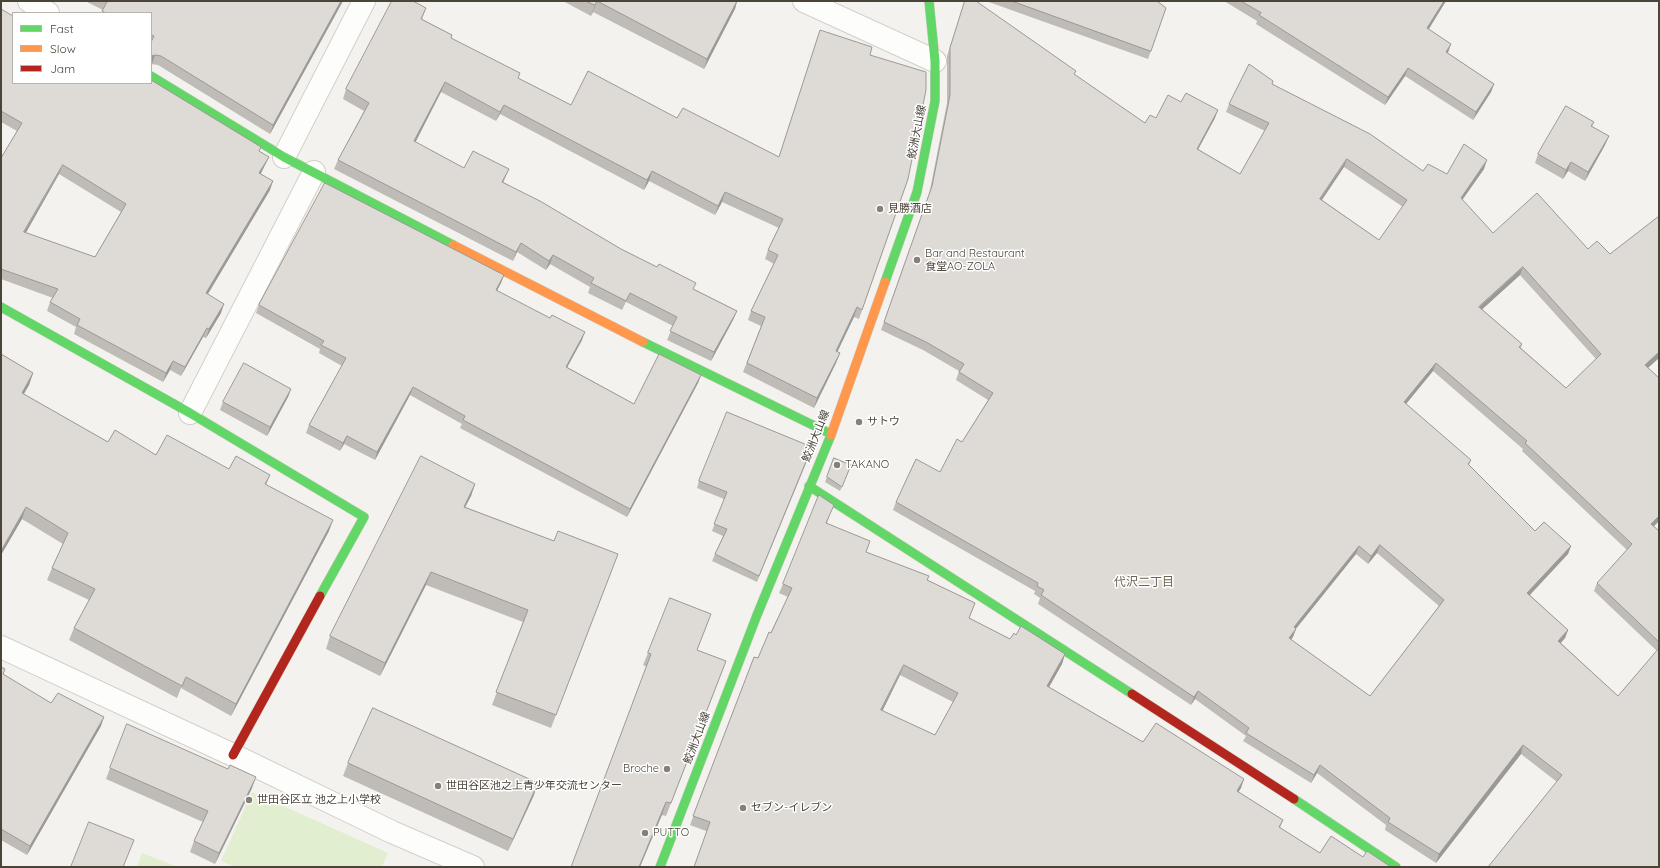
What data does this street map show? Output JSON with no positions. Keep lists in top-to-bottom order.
{
  "streets": {
    "street": ["鮫洲大山線"]
  },
  "districts": ["代沢二丁目"],
  "places": [
    "見勝酒店",
    "Bar and Restaurant 食堂AO-ZOLA",
    "サトウ",
    "TAKANO",
    "Broche",
    "世田谷区池之上青少年交流センター",
    "世田谷区立 池之上小学校",
    "セブン-イレブン",
    "PUTTO"
  ],
  "legend": ["Fast", "Slow", "Jam"]
}
